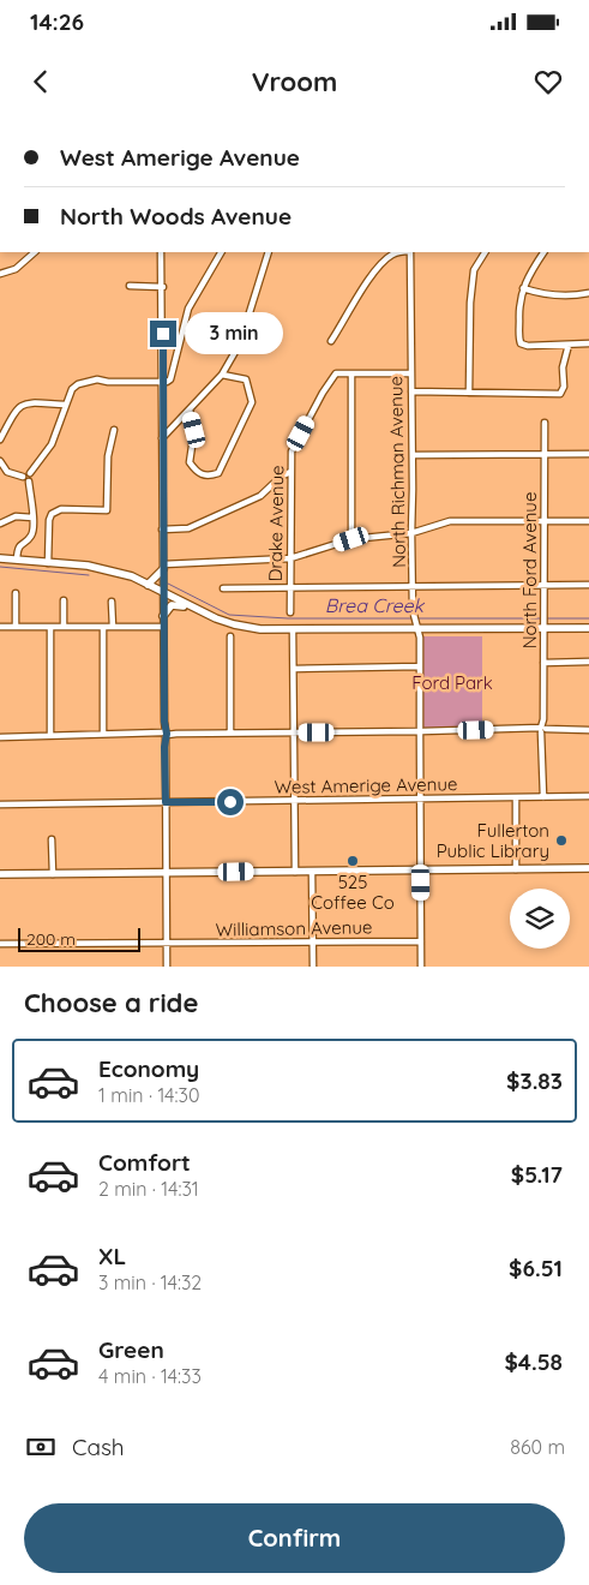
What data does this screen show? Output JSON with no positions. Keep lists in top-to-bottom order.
{
  "streets": {
    "street": [
      "North Richman Avenue",
      "Drake Avenue",
      "North Ford Avenue",
      "West Amerige Avenue",
      "Williamson Avenue"
    ]
  },
  "crossings": [
    ["North Richman Avenue", "West Amerige Avenue"],
    ["North Richman Avenue", "Williamson Avenue"],
    ["North Ford Avenue", "West Amerige Avenue"]
  ],
  "water": ["Brea Creek"],
  "parks": ["Ford Park"],
  "places": ["Fullerton Public Library", "525 Coffee Co"],
  "scale_bar": "200 m",
  "page": {
    "status": "14:26",
    "header": "Vroom",
    "banner": ["West Amerige Avenue", "North Woods Avenue"],
    "bubble": "3 min",
    "scale": "200 m",
    "heading": "Choose a ride",
    "list": [
      {
        "name": "Economy",
        "note": "1 min · 14:30",
        "value": "$3.83"
      },
      {
        "name": "Comfort",
        "note": "2 min · 14:31",
        "value": "$5.17"
      },
      {
        "name": "XL",
        "note": "3 min · 14:32",
        "value": "$6.51"
      },
      {
        "name": "Green",
        "note": "4 min · 14:33",
        "value": "$4.58"
      }
    ],
    "pay": ["Cash", "860 m"],
    "buttons": "Confirm"
  }
}
